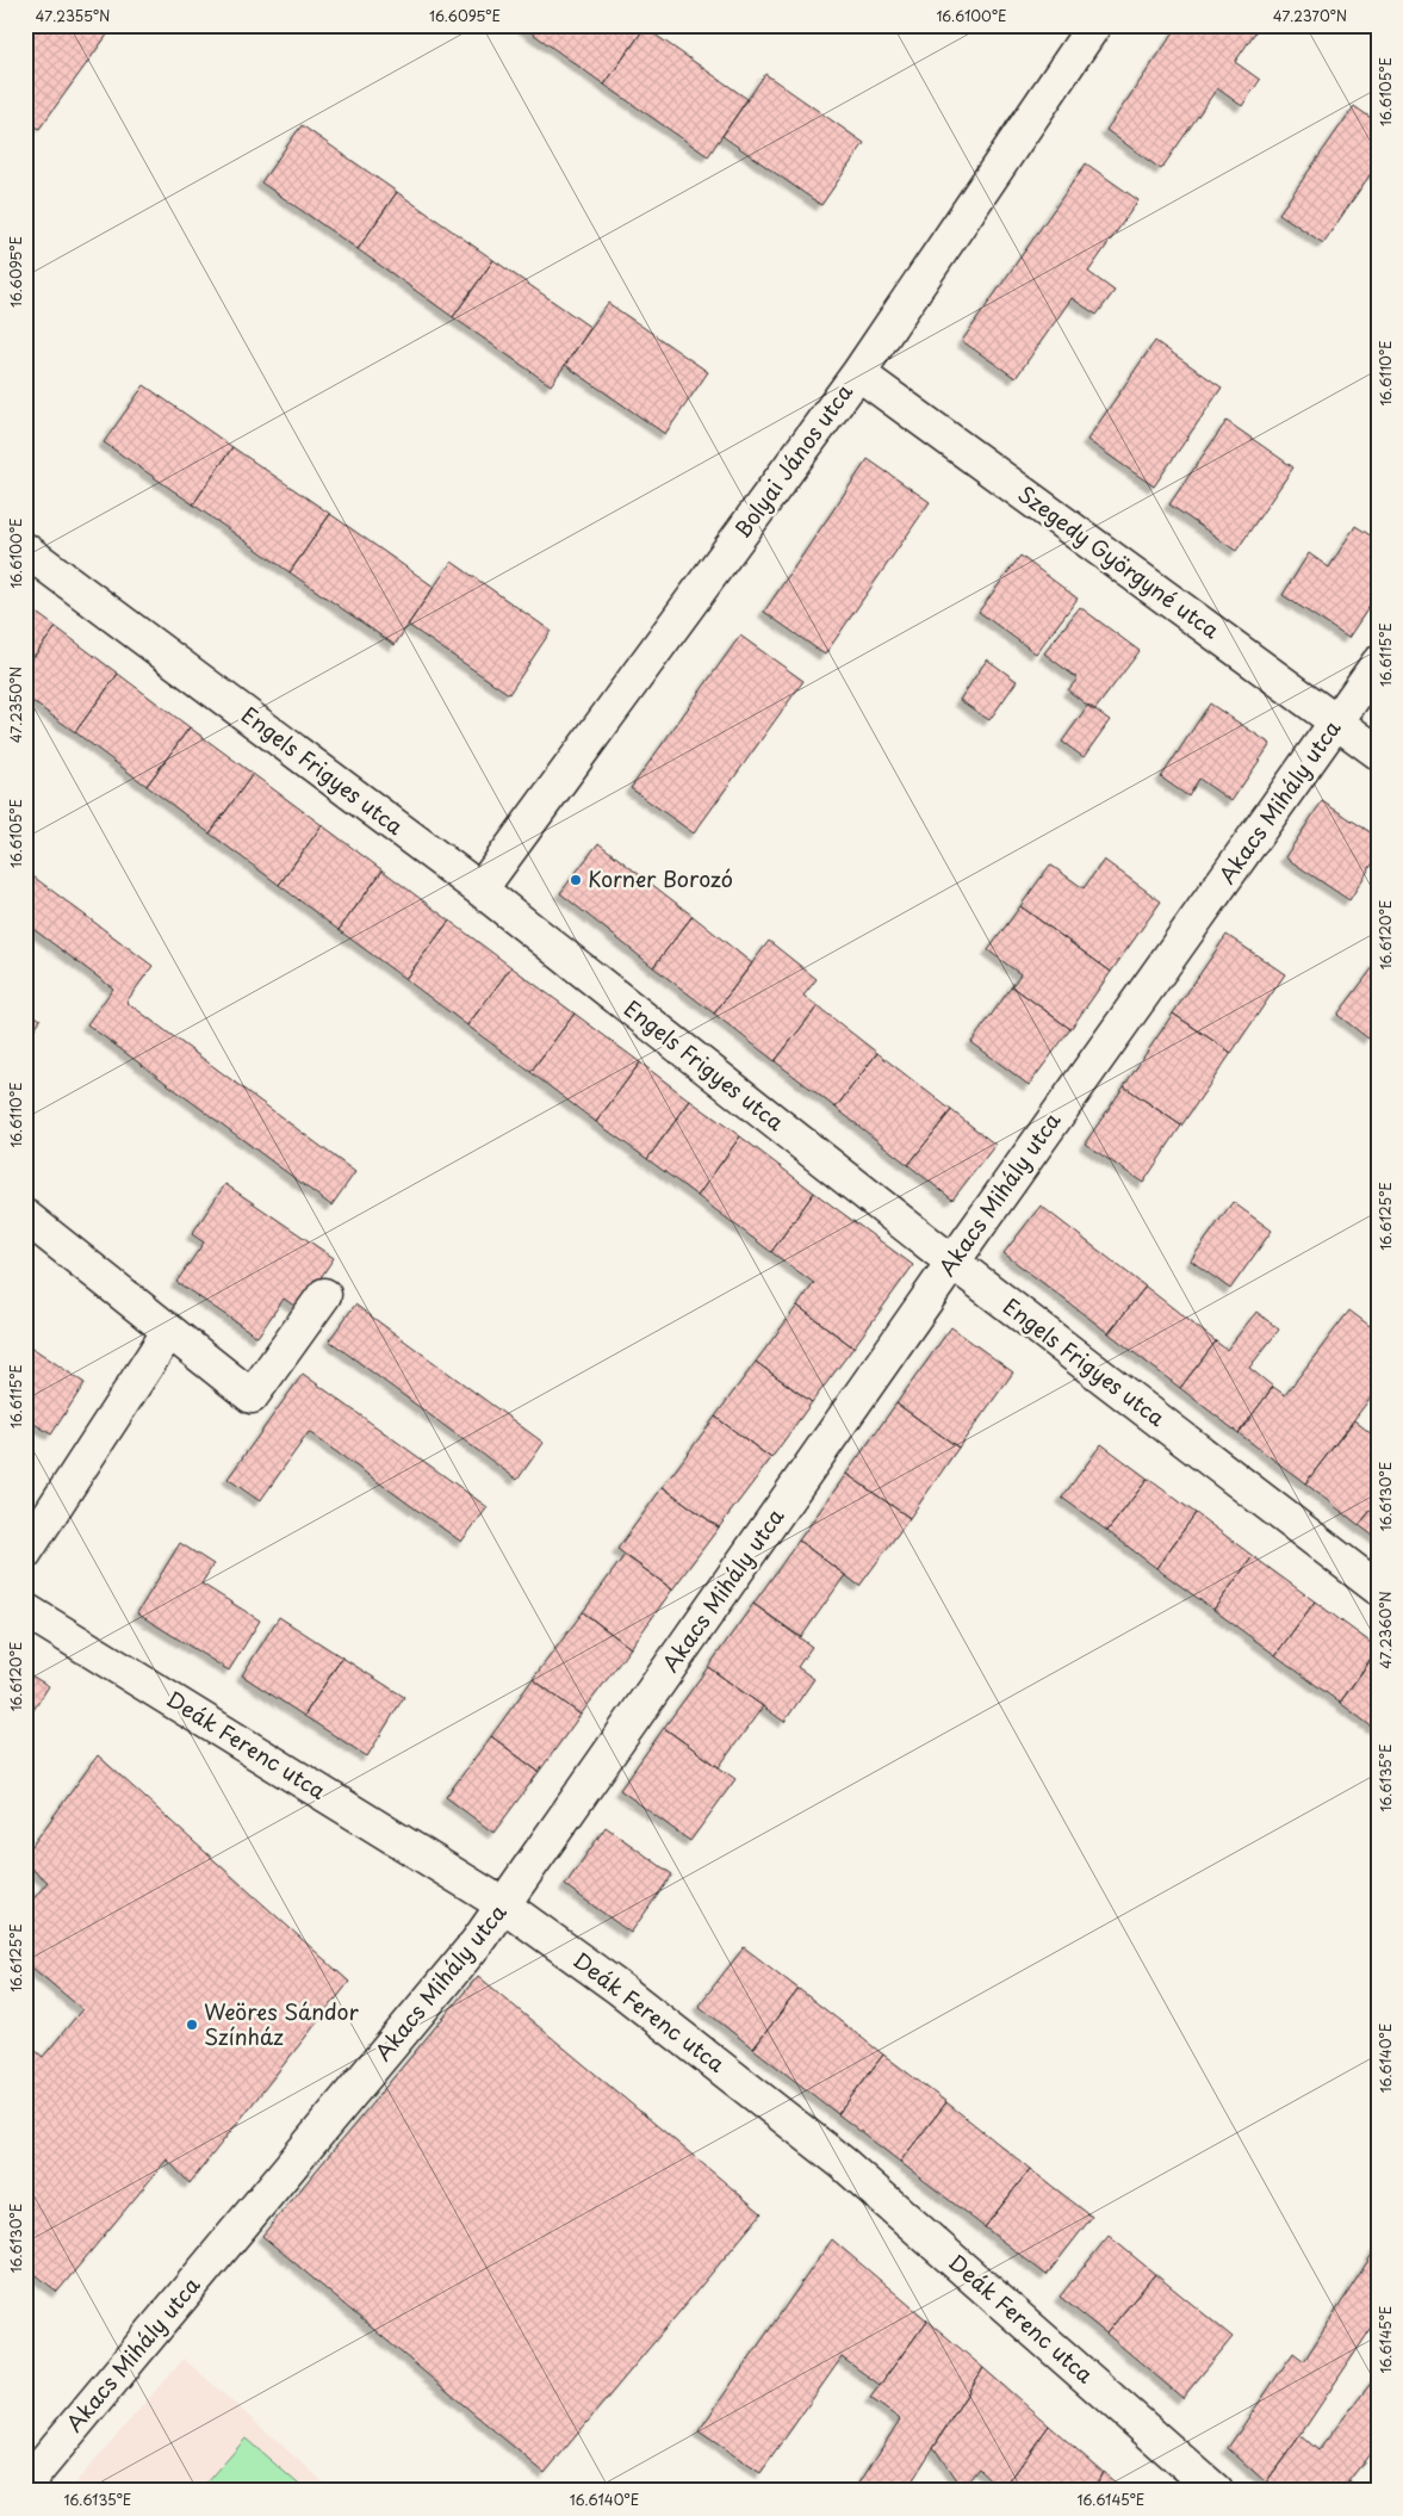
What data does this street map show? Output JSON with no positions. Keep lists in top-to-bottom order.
{
  "streets": {
    "street": [
      "Bolyai János utca",
      "Szegedy Györgyné utca",
      "Engels Frigyes utca",
      "Akacs Mihály utca",
      "Deák Ferenc utca"
    ]
  },
  "crossings": [
    ["Bolyai János utca", "Szegedy Györgyné utca"],
    ["Bolyai János utca", "Engels Frigyes utca"],
    ["Szegedy Györgyné utca", "Akacs Mihály utca"],
    ["Engels Frigyes utca", "Akacs Mihály utca"],
    ["Akacs Mihály utca", "Deák Ferenc utca"]
  ],
  "places": ["Korner Borozó", "Weöres Sándor Színház"],
  "coordinates": [
    "47.2355°N",
    "16.6095°E",
    "16.6100°E",
    "47.2370°N",
    "16.6105°E",
    "16.6110°E",
    "16.6115°E",
    "47.2350°N",
    "16.6120°E",
    "16.6125°E",
    "16.6130°E",
    "47.2360°N",
    "16.6135°E",
    "16.6140°E",
    "16.6145°E"
  ]
}
